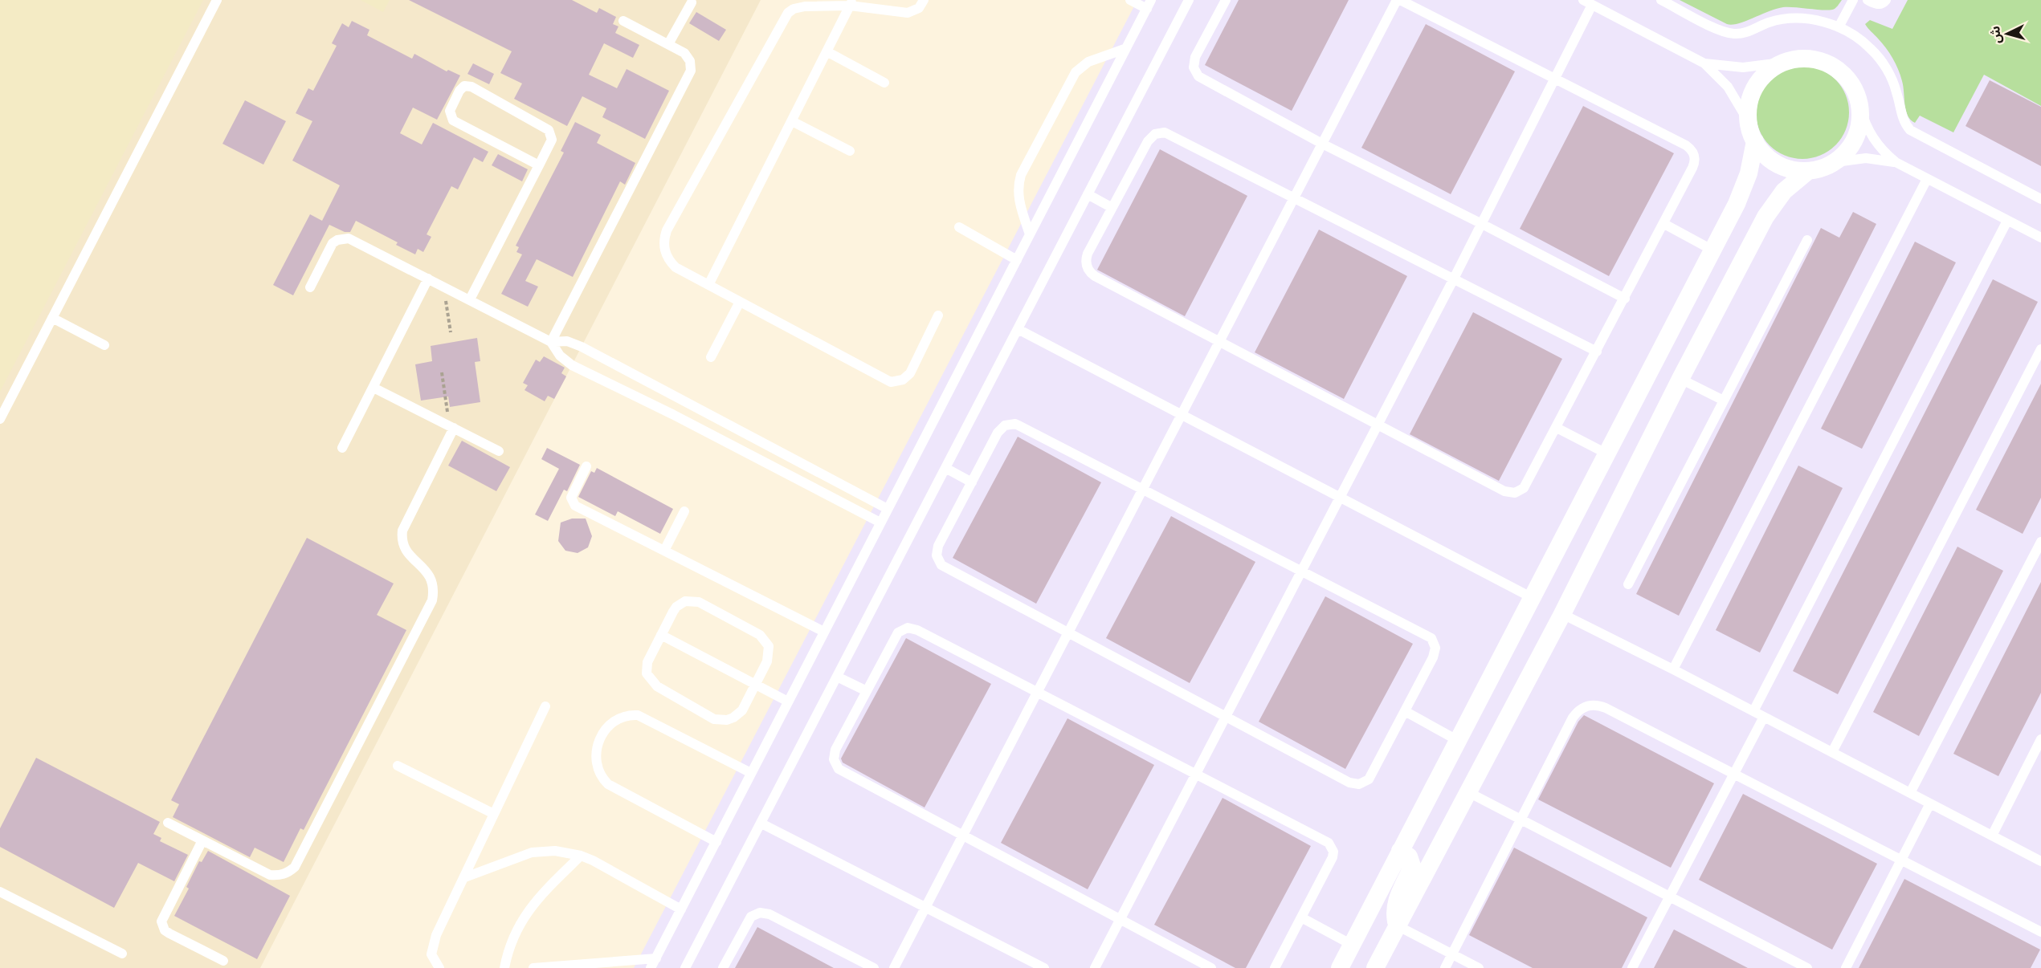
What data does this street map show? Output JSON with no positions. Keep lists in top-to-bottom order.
{
  "north": "left"
}
